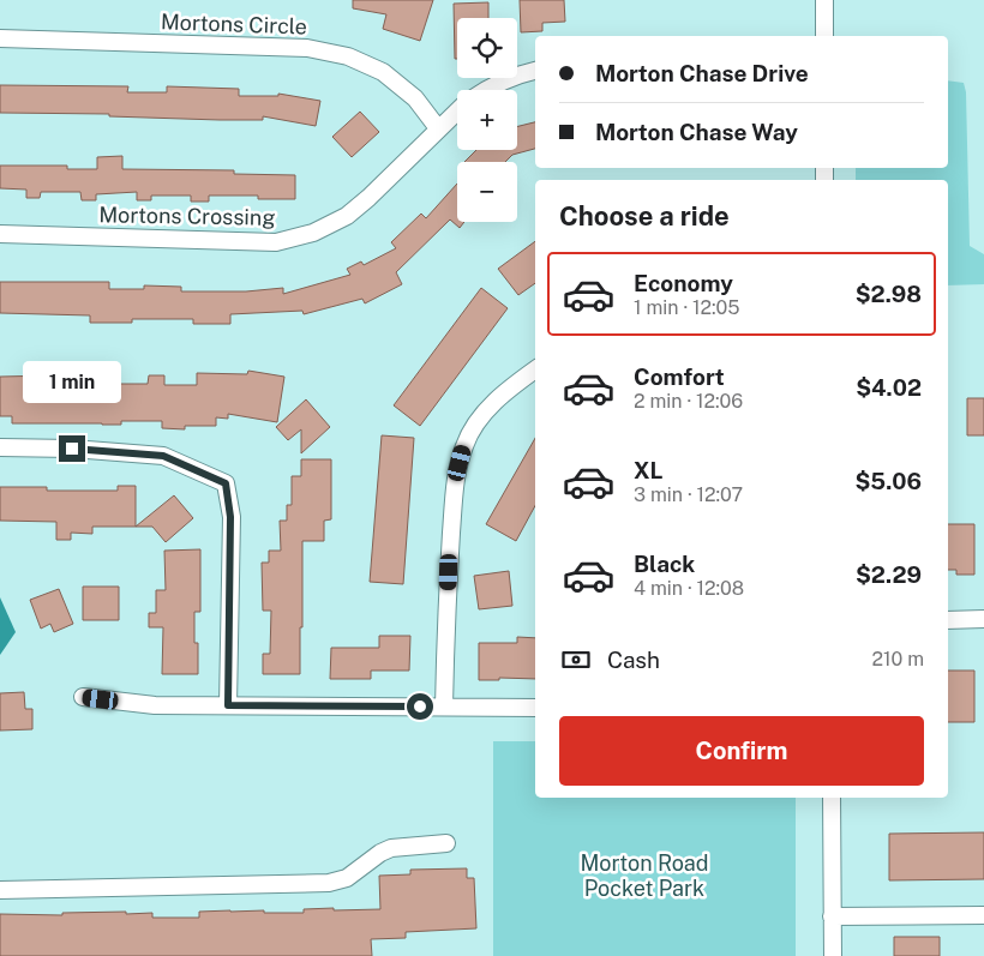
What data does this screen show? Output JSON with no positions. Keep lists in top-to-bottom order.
{
  "streets": {
    "street": ["Mortons Circle", "Mortons Crossing"]
  },
  "crossings": [
    ["Mortons Circle", "Mortons Crossing"]
  ],
  "parks": ["Morton Road Pocket Park"],
  "page": {
    "map_buttons": ["+", "−"],
    "banner": ["Morton Chase Drive", "Morton Chase Way"],
    "heading": "Choose a ride",
    "list": [
      {
        "name": "Economy",
        "note": "1 min · 12:05",
        "value": "$2.98"
      },
      {
        "name": "Comfort",
        "note": "2 min · 12:06",
        "value": "$4.02"
      },
      {
        "name": "XL",
        "note": "3 min · 12:07",
        "value": "$5.06"
      },
      {
        "name": "Black",
        "note": "4 min · 12:08",
        "value": "$2.29"
      }
    ],
    "bubble": "1 min",
    "pay": ["Cash", "210 m"],
    "buttons": "Confirm"
  }
}
